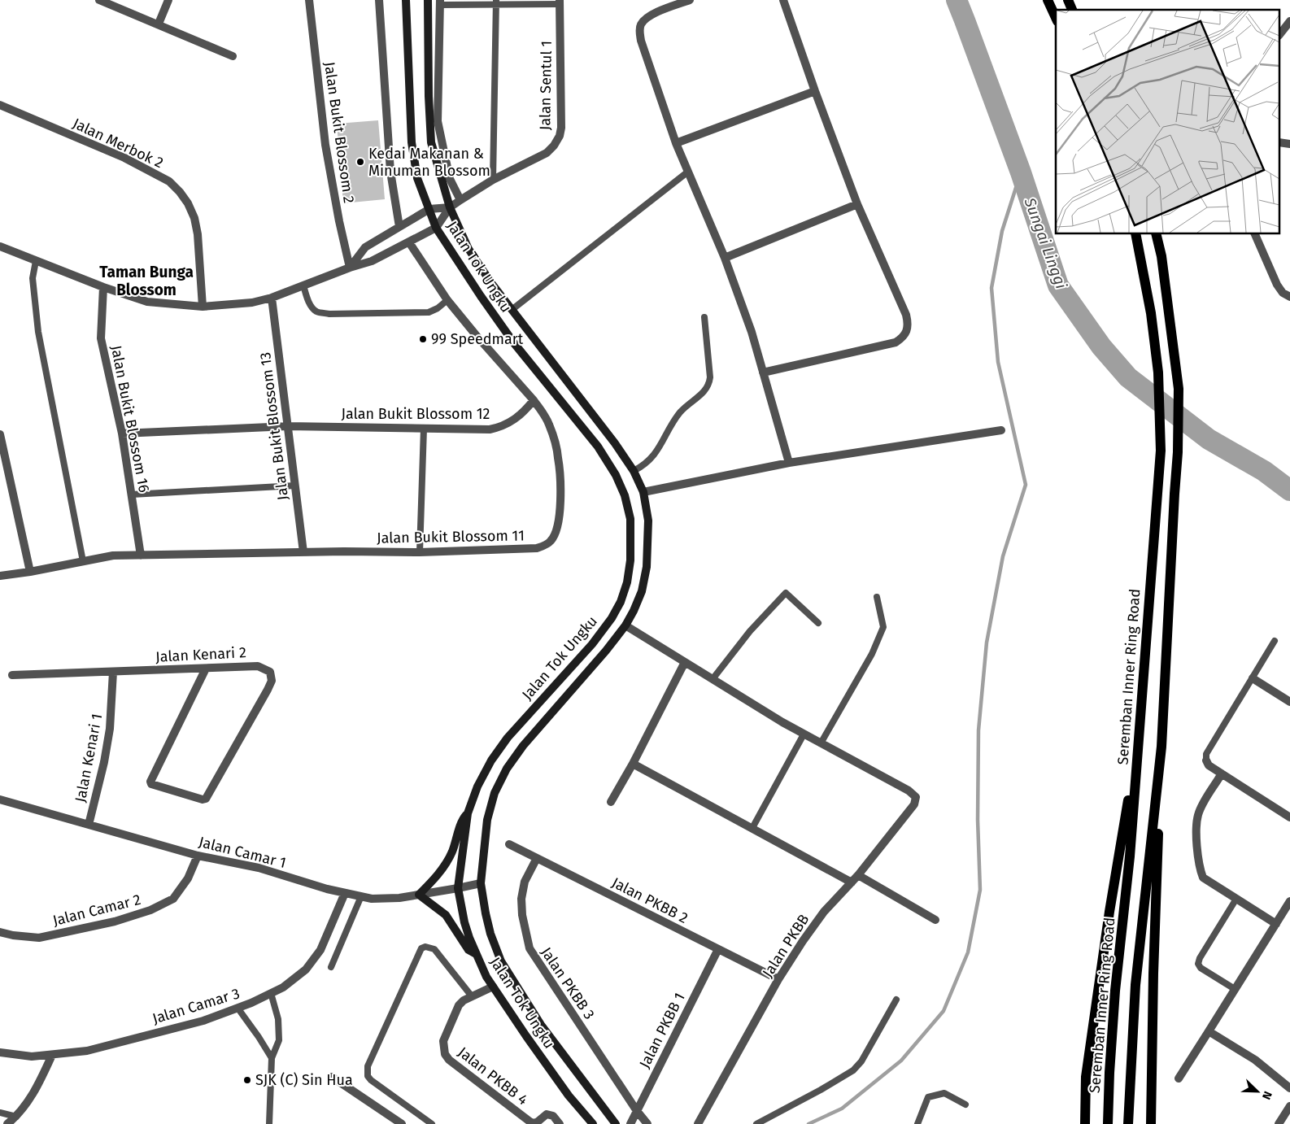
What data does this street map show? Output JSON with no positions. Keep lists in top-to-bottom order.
{
  "streets": {
    "main road": ["Jalan Tok Ungku", "Seremban Inner Ring Road"],
    "street": [
      "Jalan Sentul 1",
      "Jalan Bukit Blossom 2",
      "Jalan Merbok 2",
      "Jalan Bukit Blossom 12",
      "Jalan Bukit Blossom 16",
      "Jalan Bukit Blossom 13",
      "Jalan Bukit Blossom 11",
      "Jalan Kenari 2",
      "Jalan Kenari 1",
      "Jalan Camar 1",
      "Jalan PKBB 2",
      "Jalan Camar 2",
      "Jalan PKBB",
      "Jalan PKBB 3",
      "Jalan Camar 3",
      "Jalan PKBB 1",
      "Jalan PKBB 4"
    ]
  },
  "crossings": [
    ["Jalan Sentul 1", "Jalan Tok Ungku"],
    ["Jalan Tok Ungku", "Jalan Camar 1"],
    ["Jalan Tok Ungku", "Jalan PKBB 4"],
    ["Jalan Bukit Blossom 12", "Jalan Bukit Blossom 16"],
    ["Jalan Bukit Blossom 12", "Jalan Bukit Blossom 13"],
    ["Jalan Bukit Blossom 12", "Jalan Bukit Blossom 11"],
    ["Jalan Bukit Blossom 16", "Jalan Bukit Blossom 11"],
    ["Jalan Bukit Blossom 13", "Jalan Bukit Blossom 11"],
    ["Jalan Kenari 2", "Jalan Kenari 1"],
    ["Jalan Kenari 1", "Jalan Camar 1"],
    ["Jalan Camar 1", "Jalan Camar 2"],
    ["Jalan Camar 1", "Jalan Camar 3"],
    ["Jalan PKBB 2", "Jalan PKBB"],
    ["Jalan PKBB 2", "Jalan PKBB 3"],
    ["Jalan PKBB 2", "Jalan PKBB 1"],
    ["Jalan PKBB 3", "Jalan PKBB 1"]
  ],
  "districts": ["Taman Bunga Blossom"],
  "water": ["Sungai Linggi"],
  "places": ["Kedai Makanan & Minuman Blossom", "99 Speedmart", "SJK (C) Sin Hua"],
  "north": "bottom right"
}
